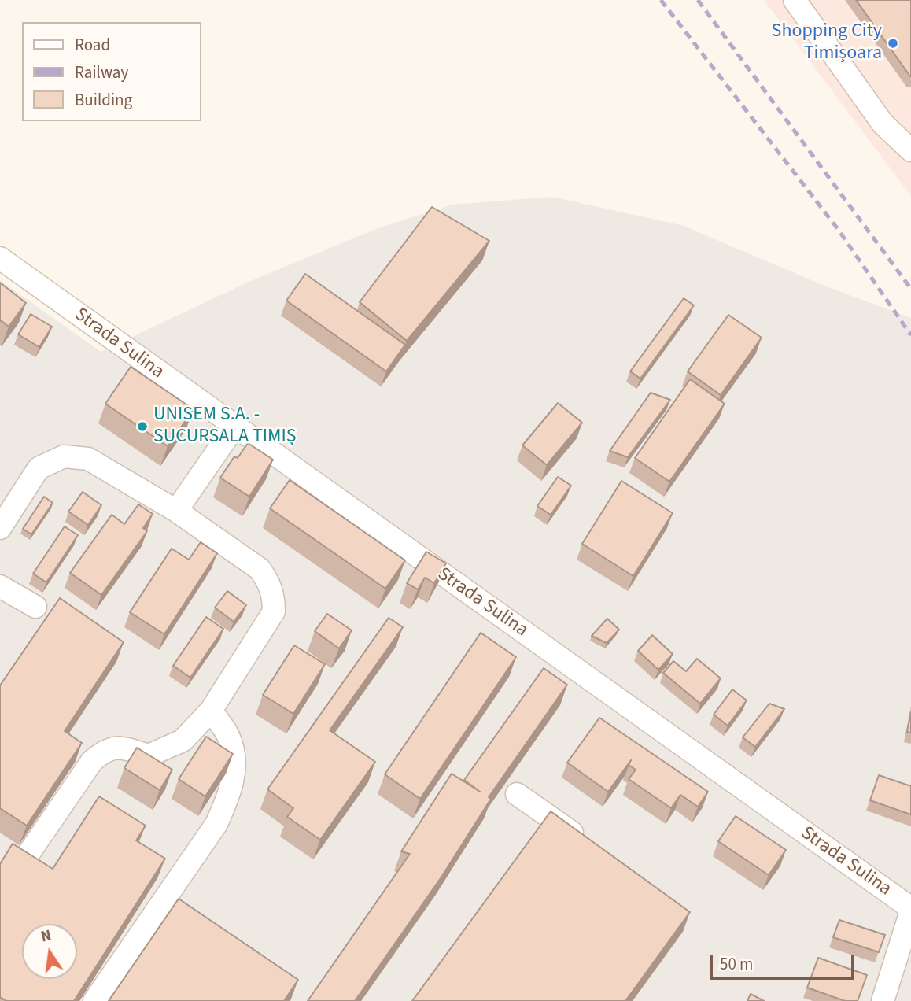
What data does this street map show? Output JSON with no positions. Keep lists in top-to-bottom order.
{
  "streets": {
    "street": ["Strada Sulina"]
  },
  "places": ["Shopping City Timișoara", "UNISEM S.A. - SUCURSALA TIMIȘ"],
  "legend": ["Road", "Railway", "Building"],
  "scale_bar": "50 m",
  "north": "top"
}
